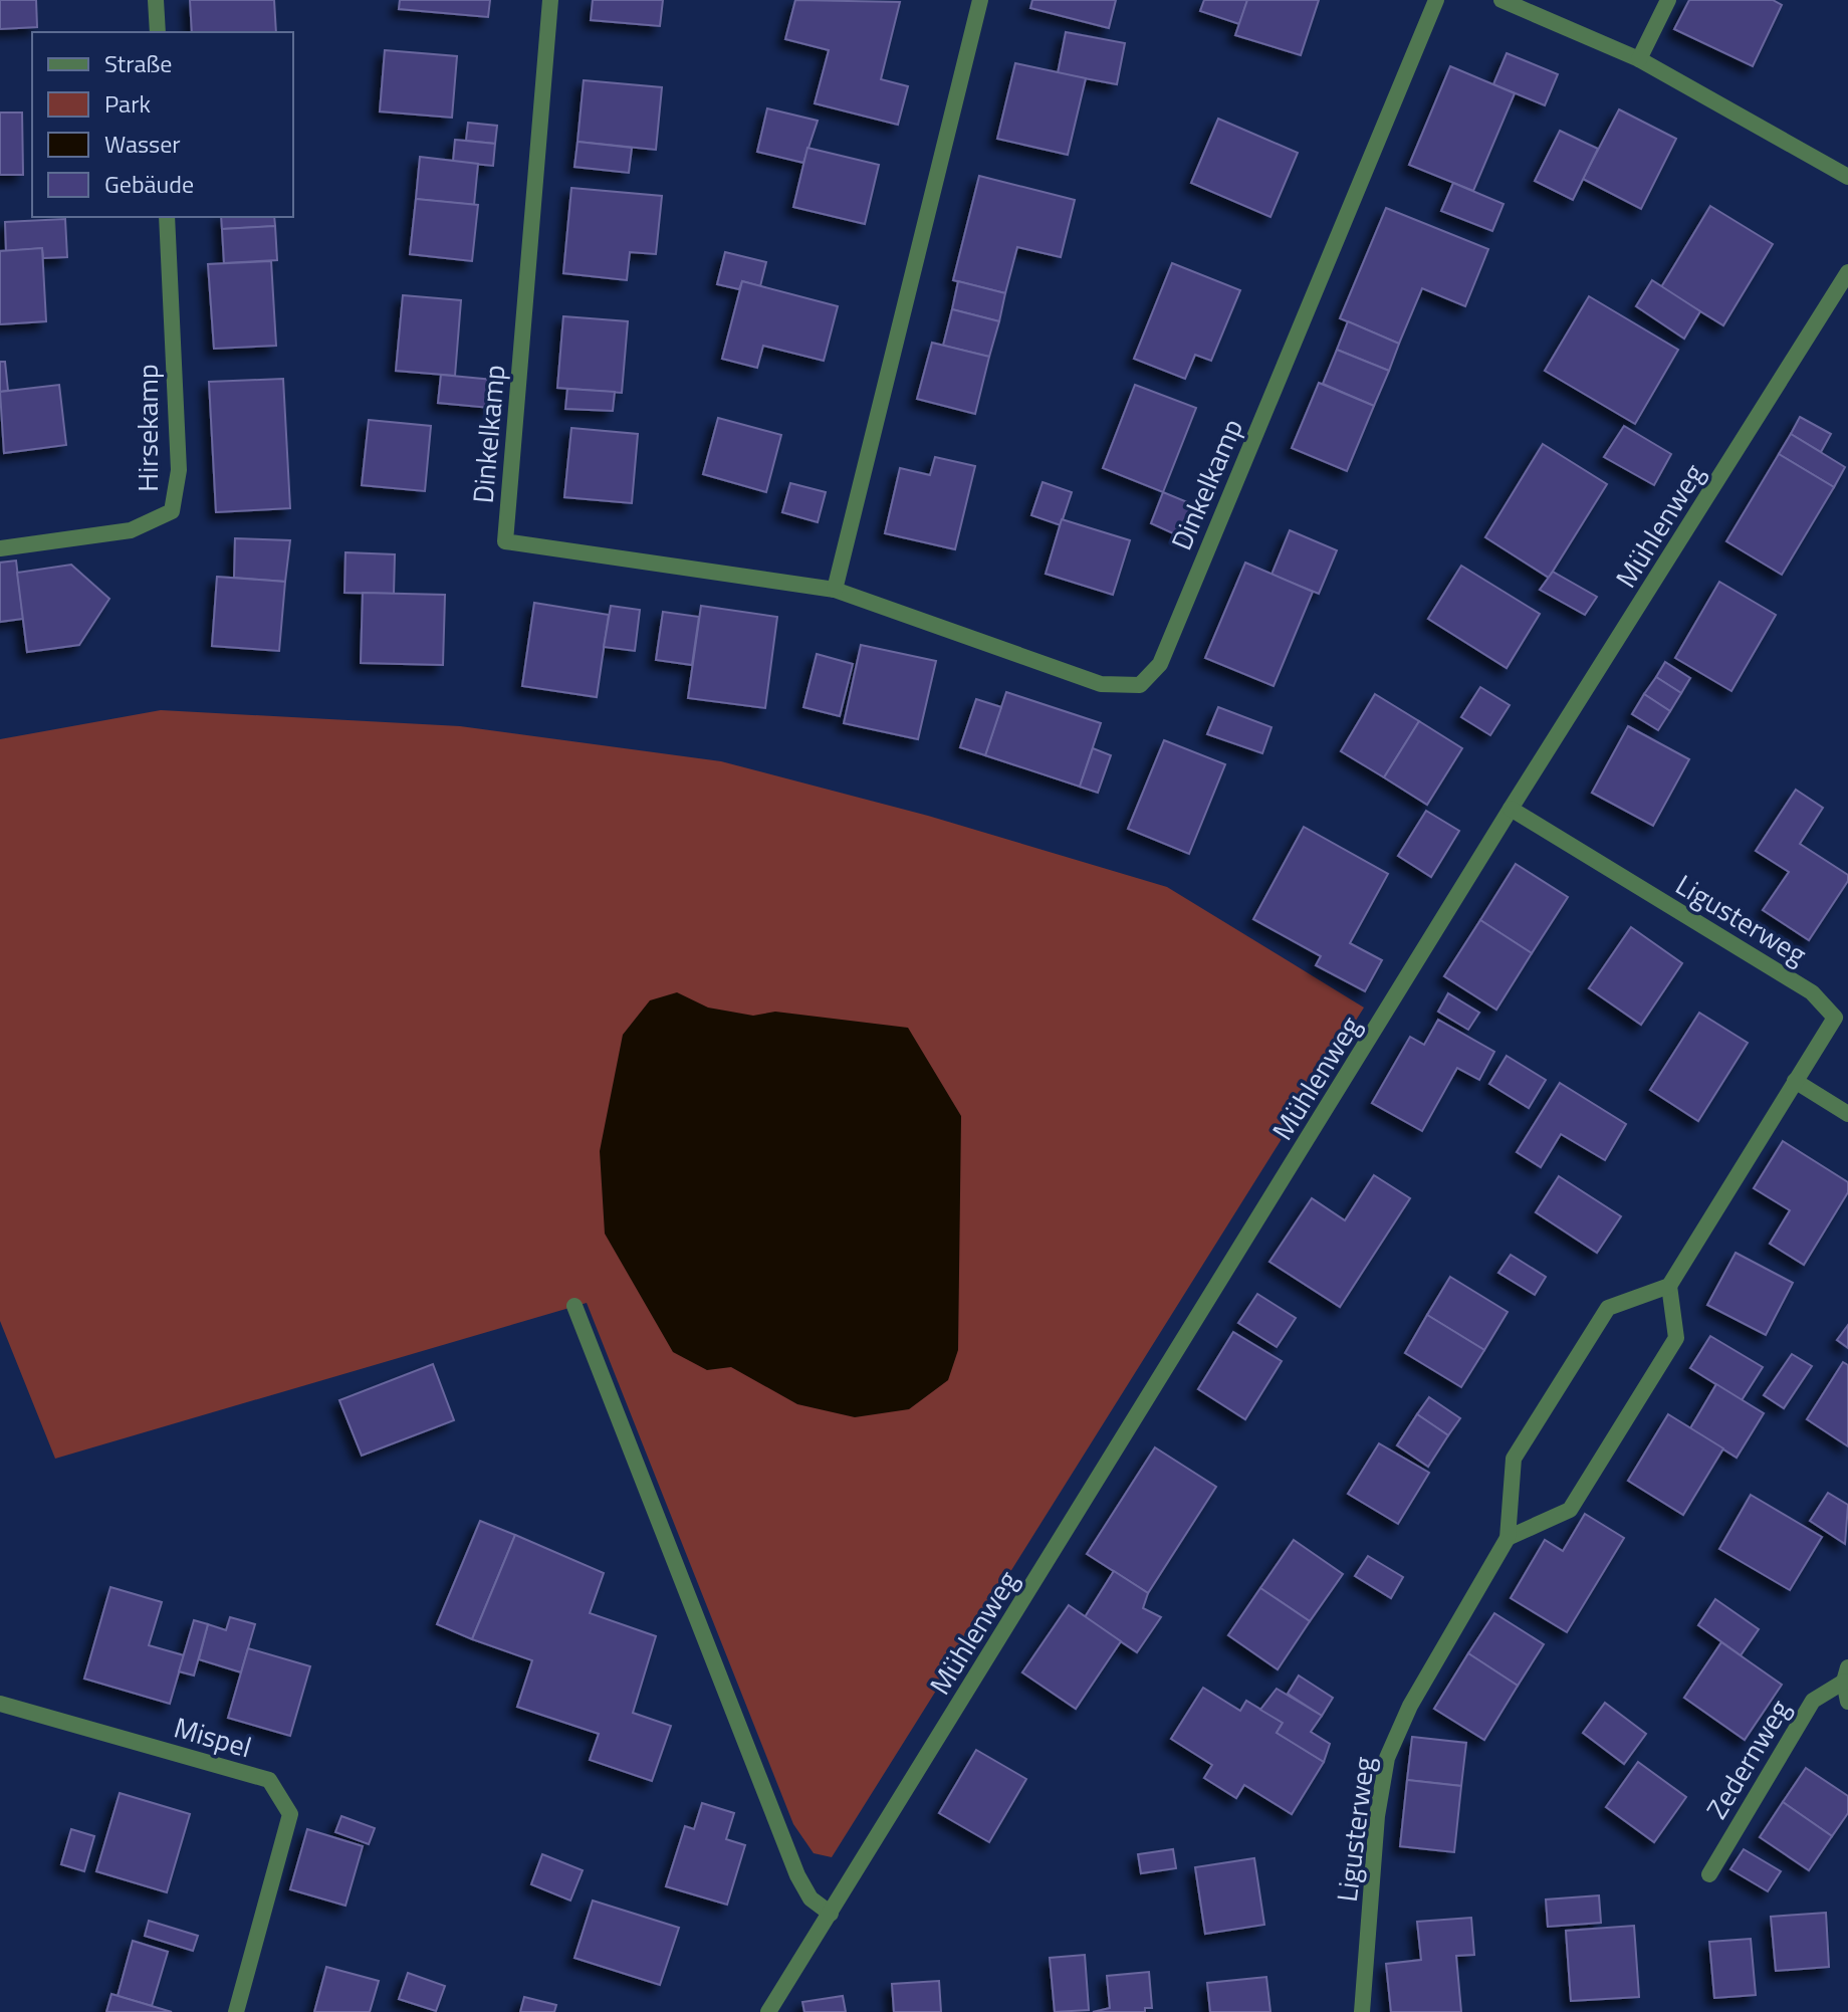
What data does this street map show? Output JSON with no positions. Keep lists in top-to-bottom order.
{
  "streets": {
    "street": [
      "Hirsekamp",
      "Dinkelkamp",
      "Mühlenweg",
      "Ligusterweg",
      "Mispel",
      "Zedernweg"
    ]
  },
  "crossings": [
    ["Mühlenweg", "Ligusterweg"]
  ],
  "legend": [
    "Straße",
    "Park",
    "Wasser",
    "Gebäude"
  ]
}
